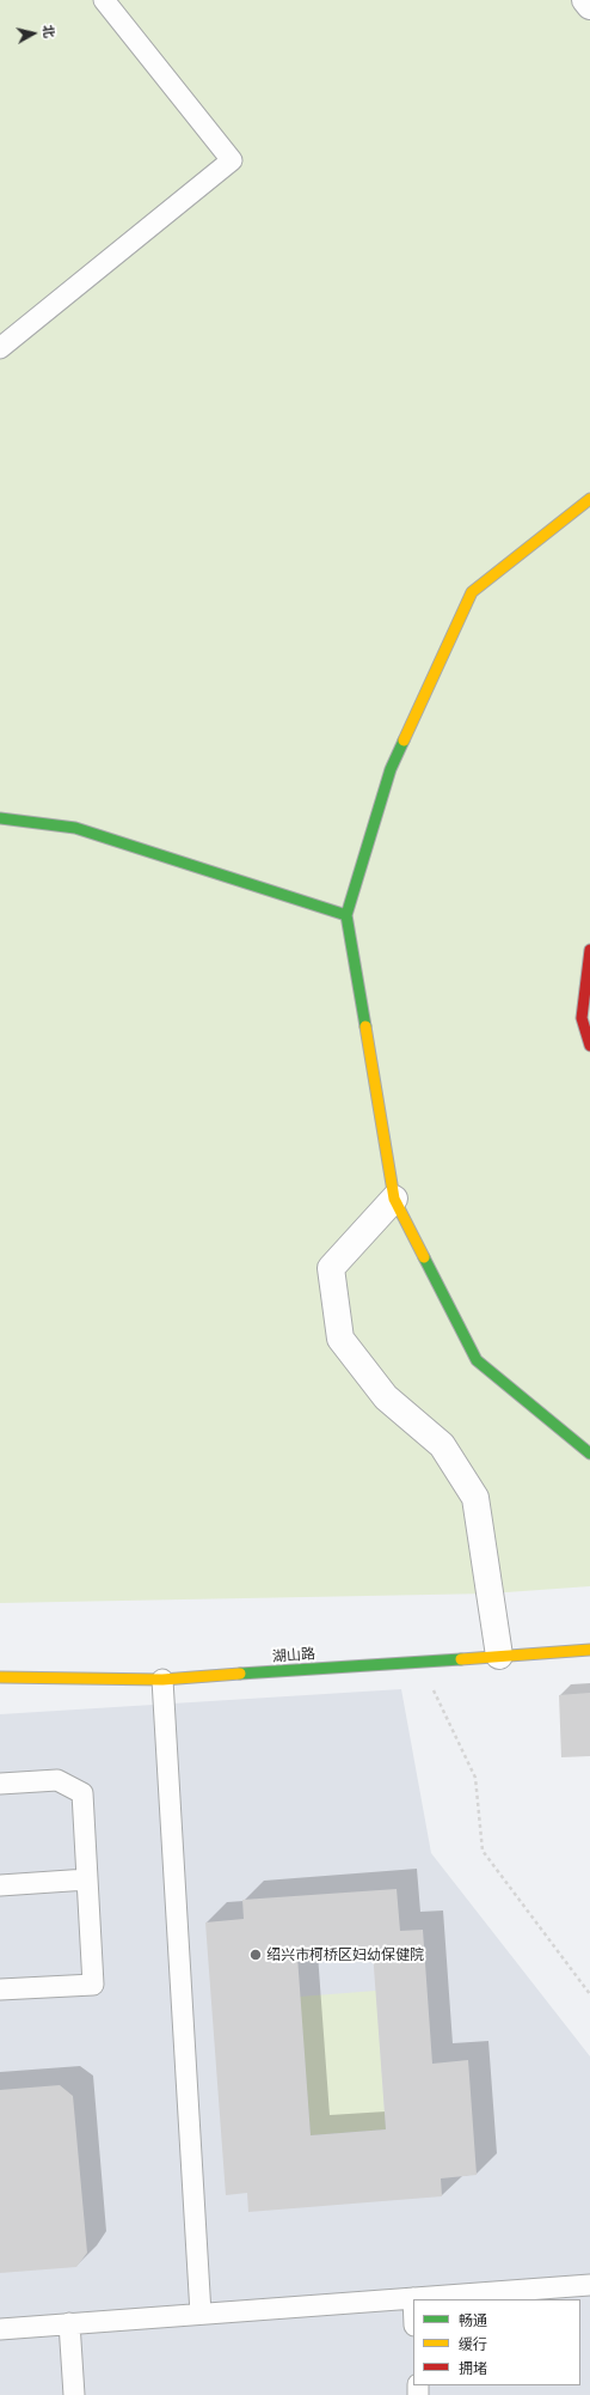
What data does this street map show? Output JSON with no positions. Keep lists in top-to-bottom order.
{
  "streets": {
    "street": ["湖山路"]
  },
  "places": ["绍兴市柯桥区妇幼保健院"],
  "legend": ["畅通", "缓行", "拥堵"],
  "north": "right"
}
